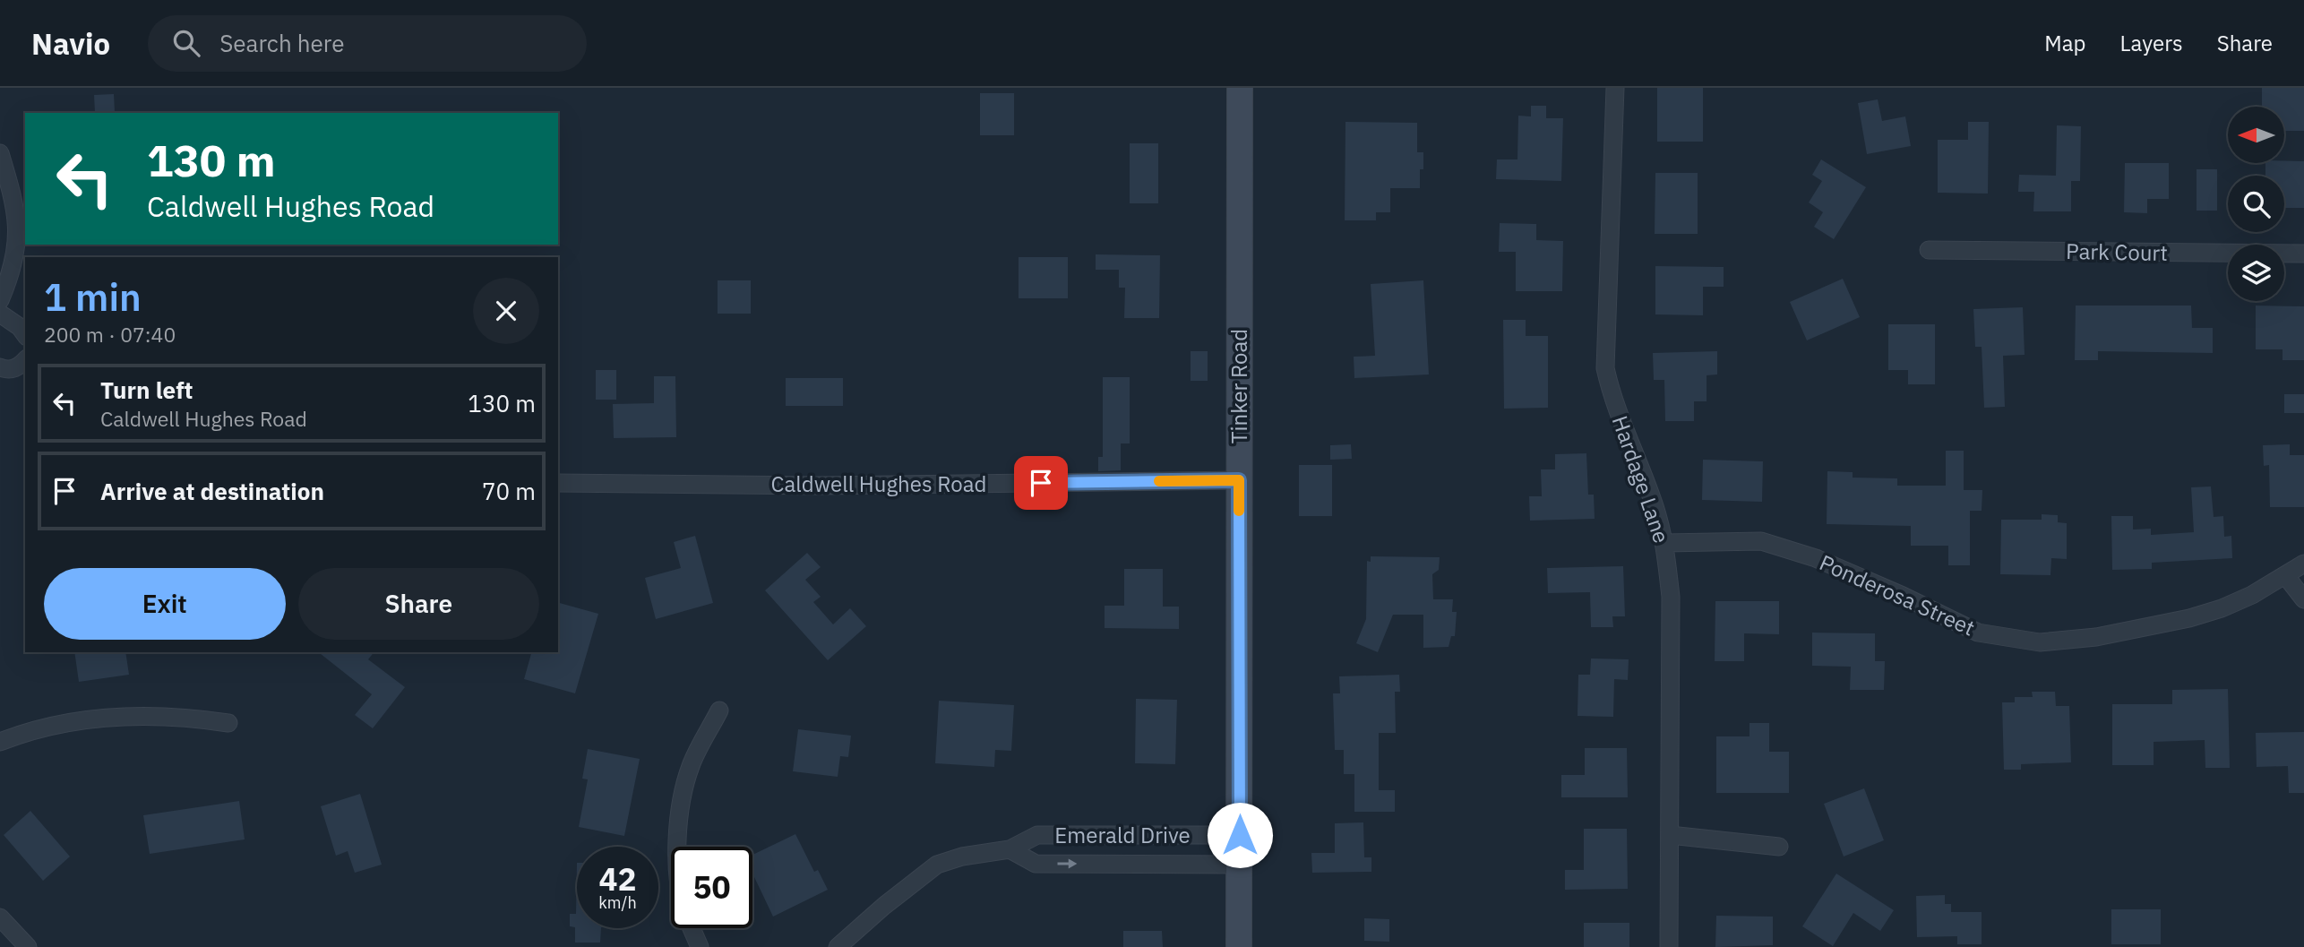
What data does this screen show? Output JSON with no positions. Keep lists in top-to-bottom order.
{
  "streets": {
    "main road": ["Tinker Road"],
    "street": [
      "Park Court",
      "Hardage Lane",
      "Caldwell Hughes Road",
      "Ponderosa Street",
      "Emerald Drive"
    ]
  },
  "crossings": [
    ["Tinker Road", "Caldwell Hughes Road"],
    ["Tinker Road", "Emerald Drive"],
    ["Hardage Lane", "Ponderosa Street"]
  ],
  "north": "left",
  "page": {
    "header": "Navio",
    "search": "Search here",
    "nav": ["Map", "Layers", "Share"],
    "turn": ["130 m", "Caldwell Hughes Road"],
    "heading": ["1 min", "200 m · 07:40"],
    "list": [
      {
        "name": "Turn left",
        "note": "Caldwell Hughes Road",
        "value": "130 m"
      },
      {
        "name": "Arrive at destination",
        "value": "70 m"
      }
    ],
    "buttons": ["Exit", "Share"],
    "speed": "42 km/h",
    "limit": "50"
  }
}
